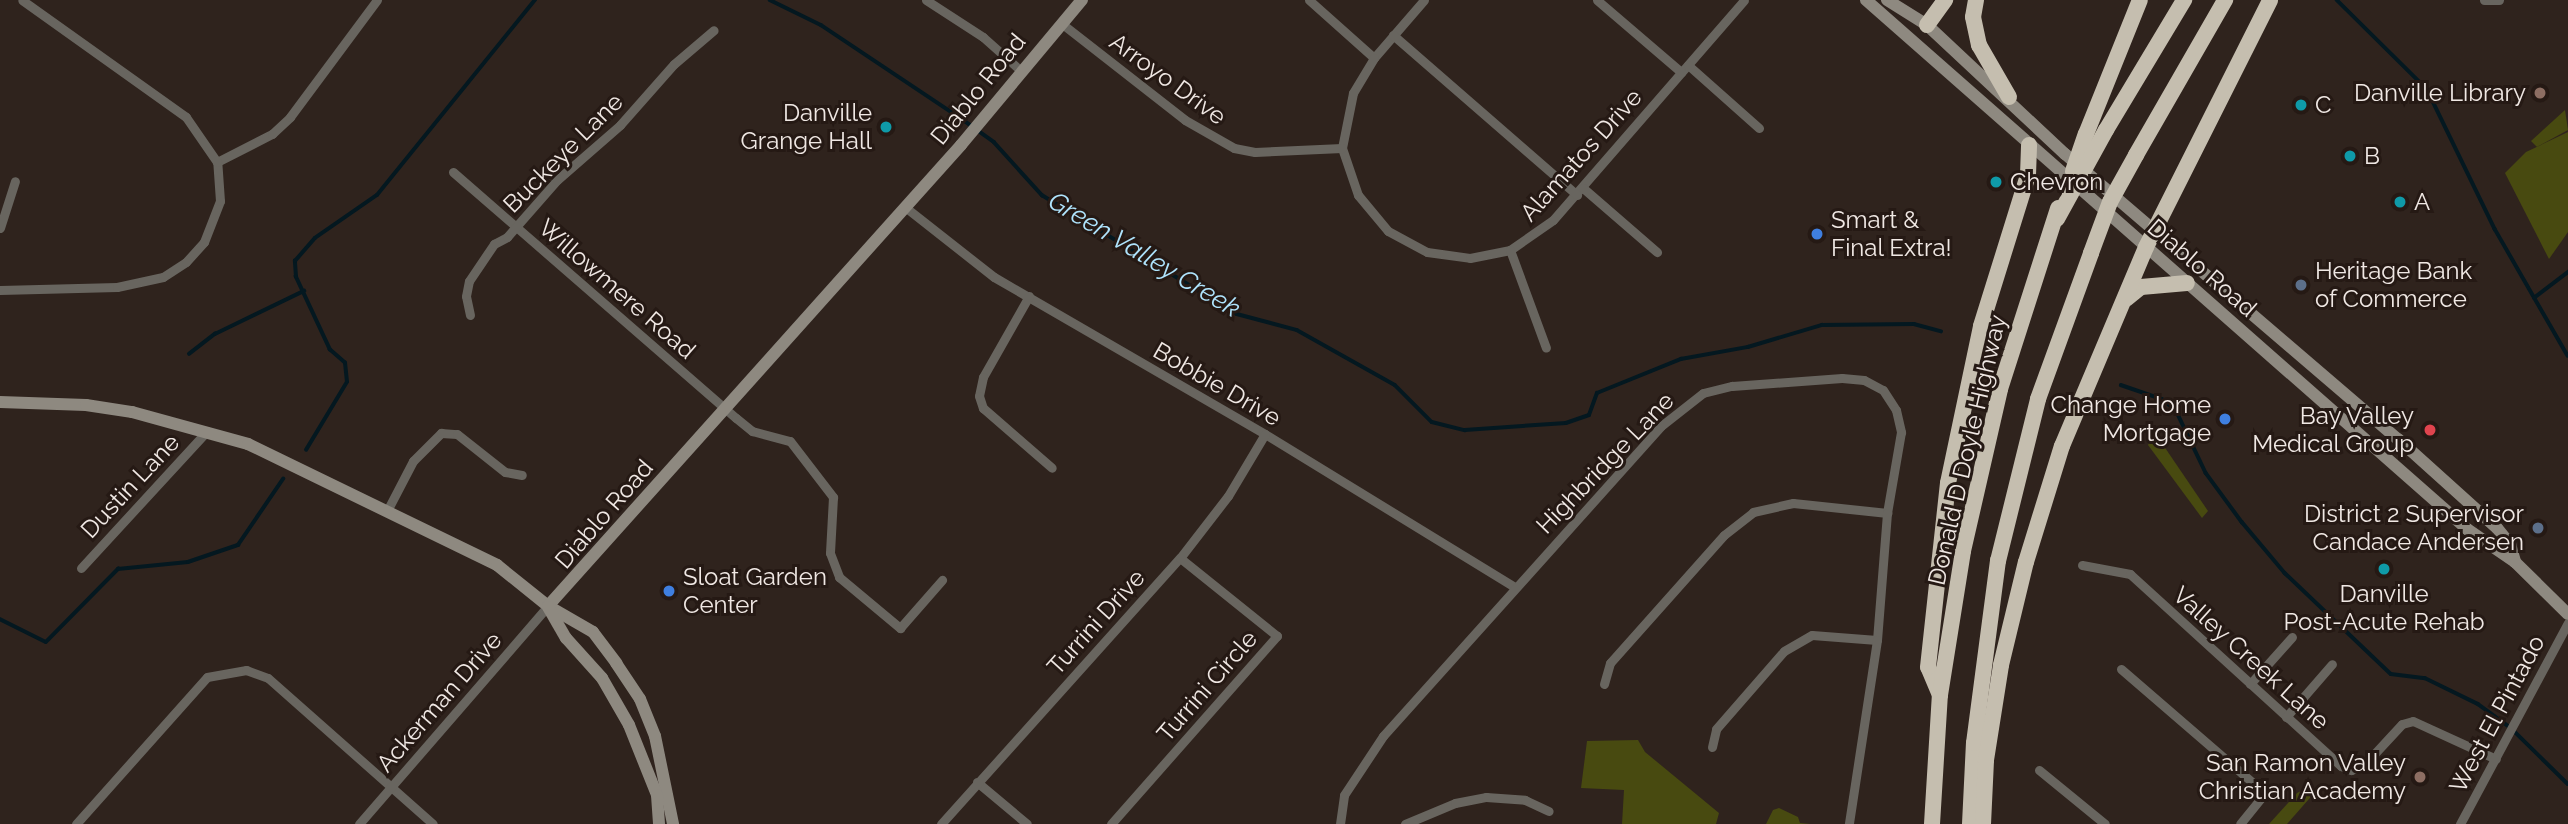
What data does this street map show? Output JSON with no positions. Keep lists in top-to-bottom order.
{
  "streets": {
    "highway": ["Donald D Doyle Highway"],
    "street": [
      "Arroyo Drive",
      "Diablo Road",
      "Buckeye Lane",
      "Alamatos Drive",
      "Willowmere Road",
      "Bobbie Drive",
      "Highbridge Lane",
      "Dustin Lane",
      "Turrini Drive",
      "Valley Creek Lane",
      "Turrini Circle",
      "Ackerman Drive",
      "West El Pintado"
    ]
  },
  "crossings": [
    ["Arroyo Drive", "Diablo Road"],
    ["Arroyo Drive", "Alamatos Drive"],
    ["Diablo Road", "Willowmere Road"],
    ["Diablo Road", "Bobbie Drive"],
    ["Diablo Road", "Ackerman Drive"],
    ["Buckeye Lane", "Willowmere Road"],
    ["Bobbie Drive", "Highbridge Lane"],
    ["Bobbie Drive", "Turrini Drive"],
    ["Turrini Drive", "Turrini Circle"],
    ["Valley Creek Lane", "West El Pintado"]
  ],
  "water": ["Green Valley Creek"],
  "places": [
    "Danville Library",
    "C",
    "Danville Grange Hall",
    "B",
    "Chevron",
    "A",
    "Smart & Final Extra!",
    "Heritage Bank of Commerce",
    "Change Home Mortgage",
    "Bay Valley Medical Group",
    "District 2 Supervisor Candace Andersen",
    "Danville Post-Acute Rehab",
    "Sloat Garden Center",
    "San Ramon Valley Christian Academy"
  ]
}
